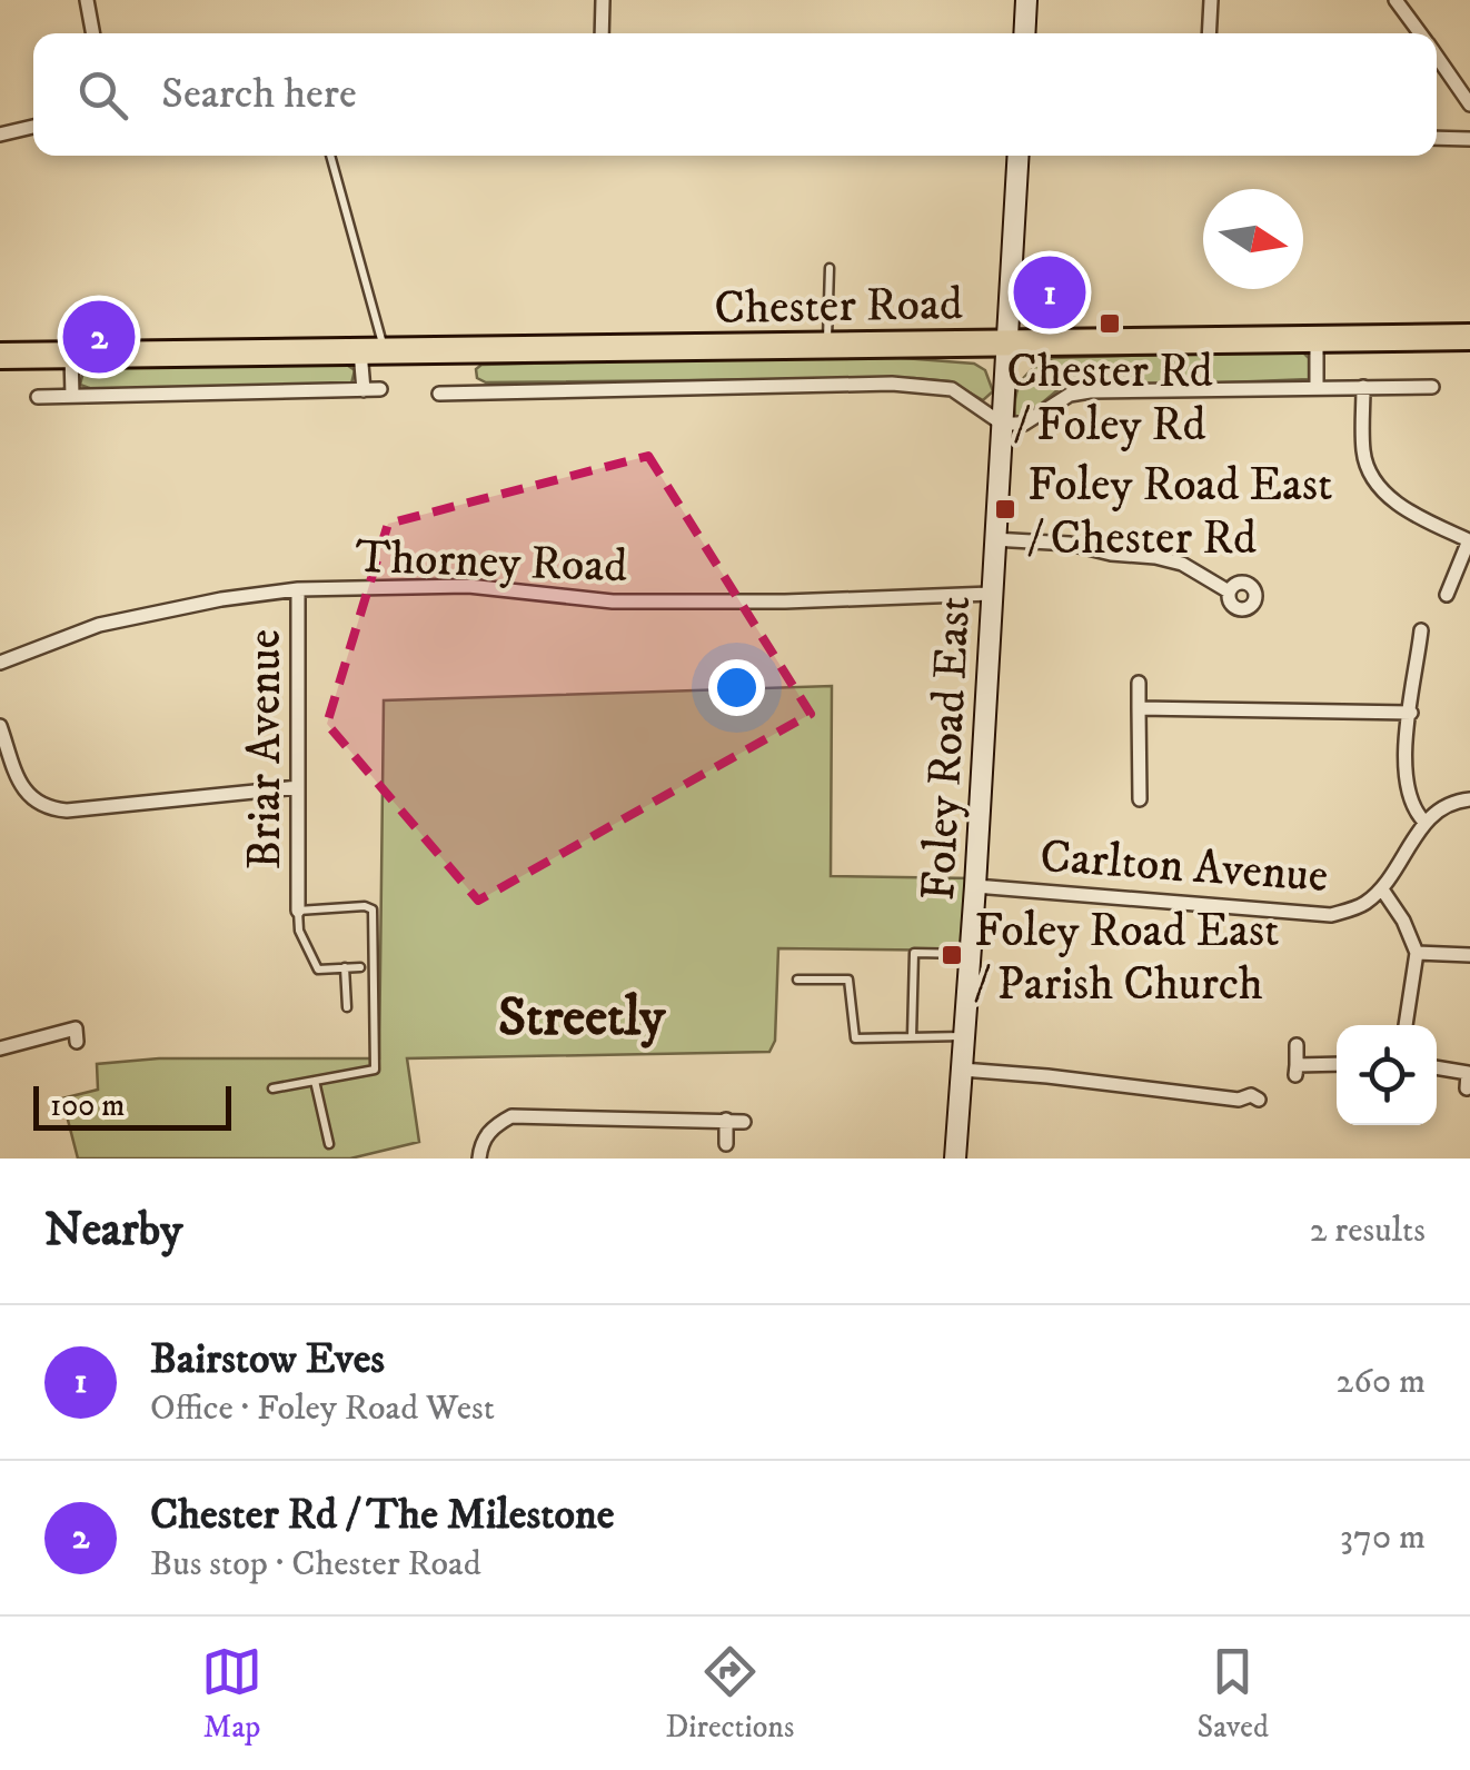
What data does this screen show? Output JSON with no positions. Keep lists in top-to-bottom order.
{
  "streets": {
    "highway": ["Chester Road"],
    "main road": ["Foley Road East"],
    "street": ["Thorney Road", "Briar Avenue", "Carlton Avenue"]
  },
  "crossings": [
    ["Chester Road", "Foley Road East"],
    ["Thorney Road", "Foley Road East"],
    ["Thorney Road", "Briar Avenue"],
    ["Foley Road East", "Carlton Avenue"]
  ],
  "districts": ["Streetly"],
  "places": {
    "transit": ["Chester Rd / Foley Rd", "Foley Road East / Chester Rd", "Foley Road East / Parish Church"]
  },
  "scale_bar": "100 m",
  "north": "right",
  "page": {
    "search": "Search here",
    "pins": ["1", "2"],
    "scale": "100 m",
    "heading": ["Nearby", "2 results"],
    "list": [
      {
        "mark": "1",
        "name": "Bairstow Eves",
        "note": "Office · Foley Road West",
        "value": "260 m"
      },
      {
        "mark": "2",
        "name": "Chester Rd / The Milestone",
        "note": "Bus stop · Chester Road",
        "value": "370 m"
      }
    ],
    "nav": ["Map", "Directions", "Saved"]
  }
}
